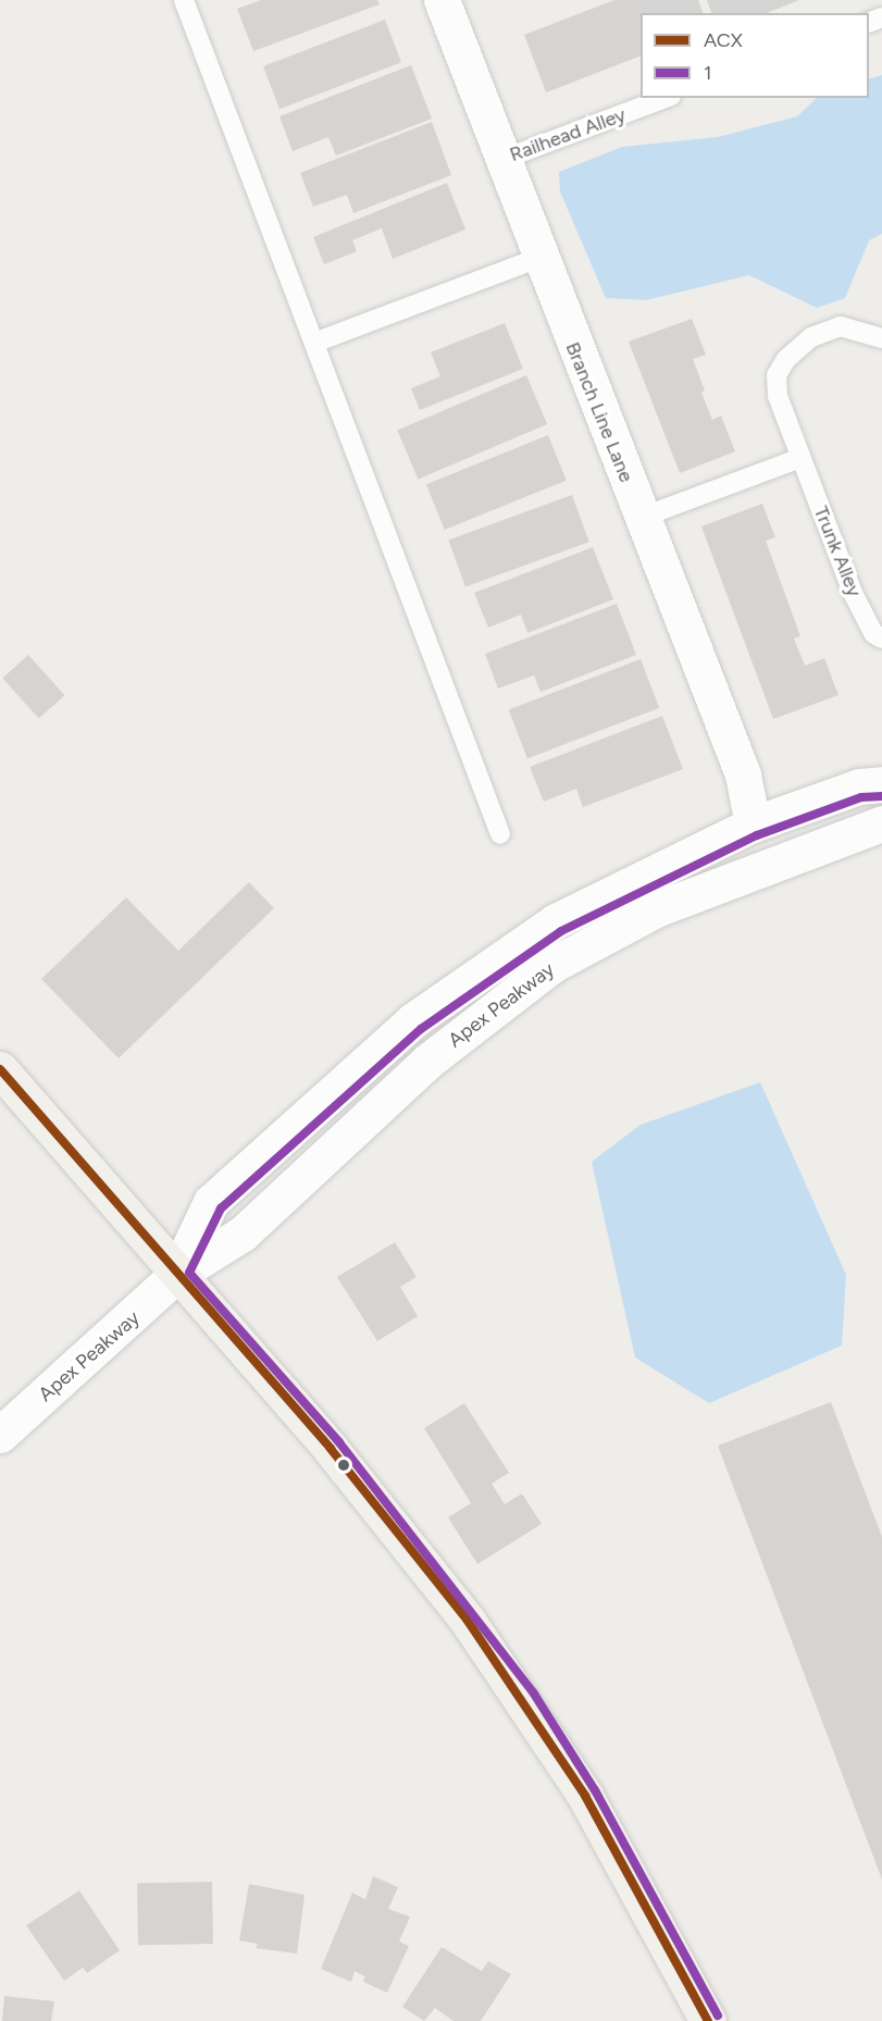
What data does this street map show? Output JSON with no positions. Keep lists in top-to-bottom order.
{
  "streets": {
    "main road": ["Branch Line Lane", "Apex Peakway"],
    "lane": ["Railhead Alley", "Trunk Alley"]
  },
  "crossings": [
    ["Railhead Alley", "Branch Line Lane"],
    ["Branch Line Lane", "Apex Peakway"]
  ],
  "lines": ["transit line 1", "transit line ACX"],
  "legend": ["ACX", "1"]
}
